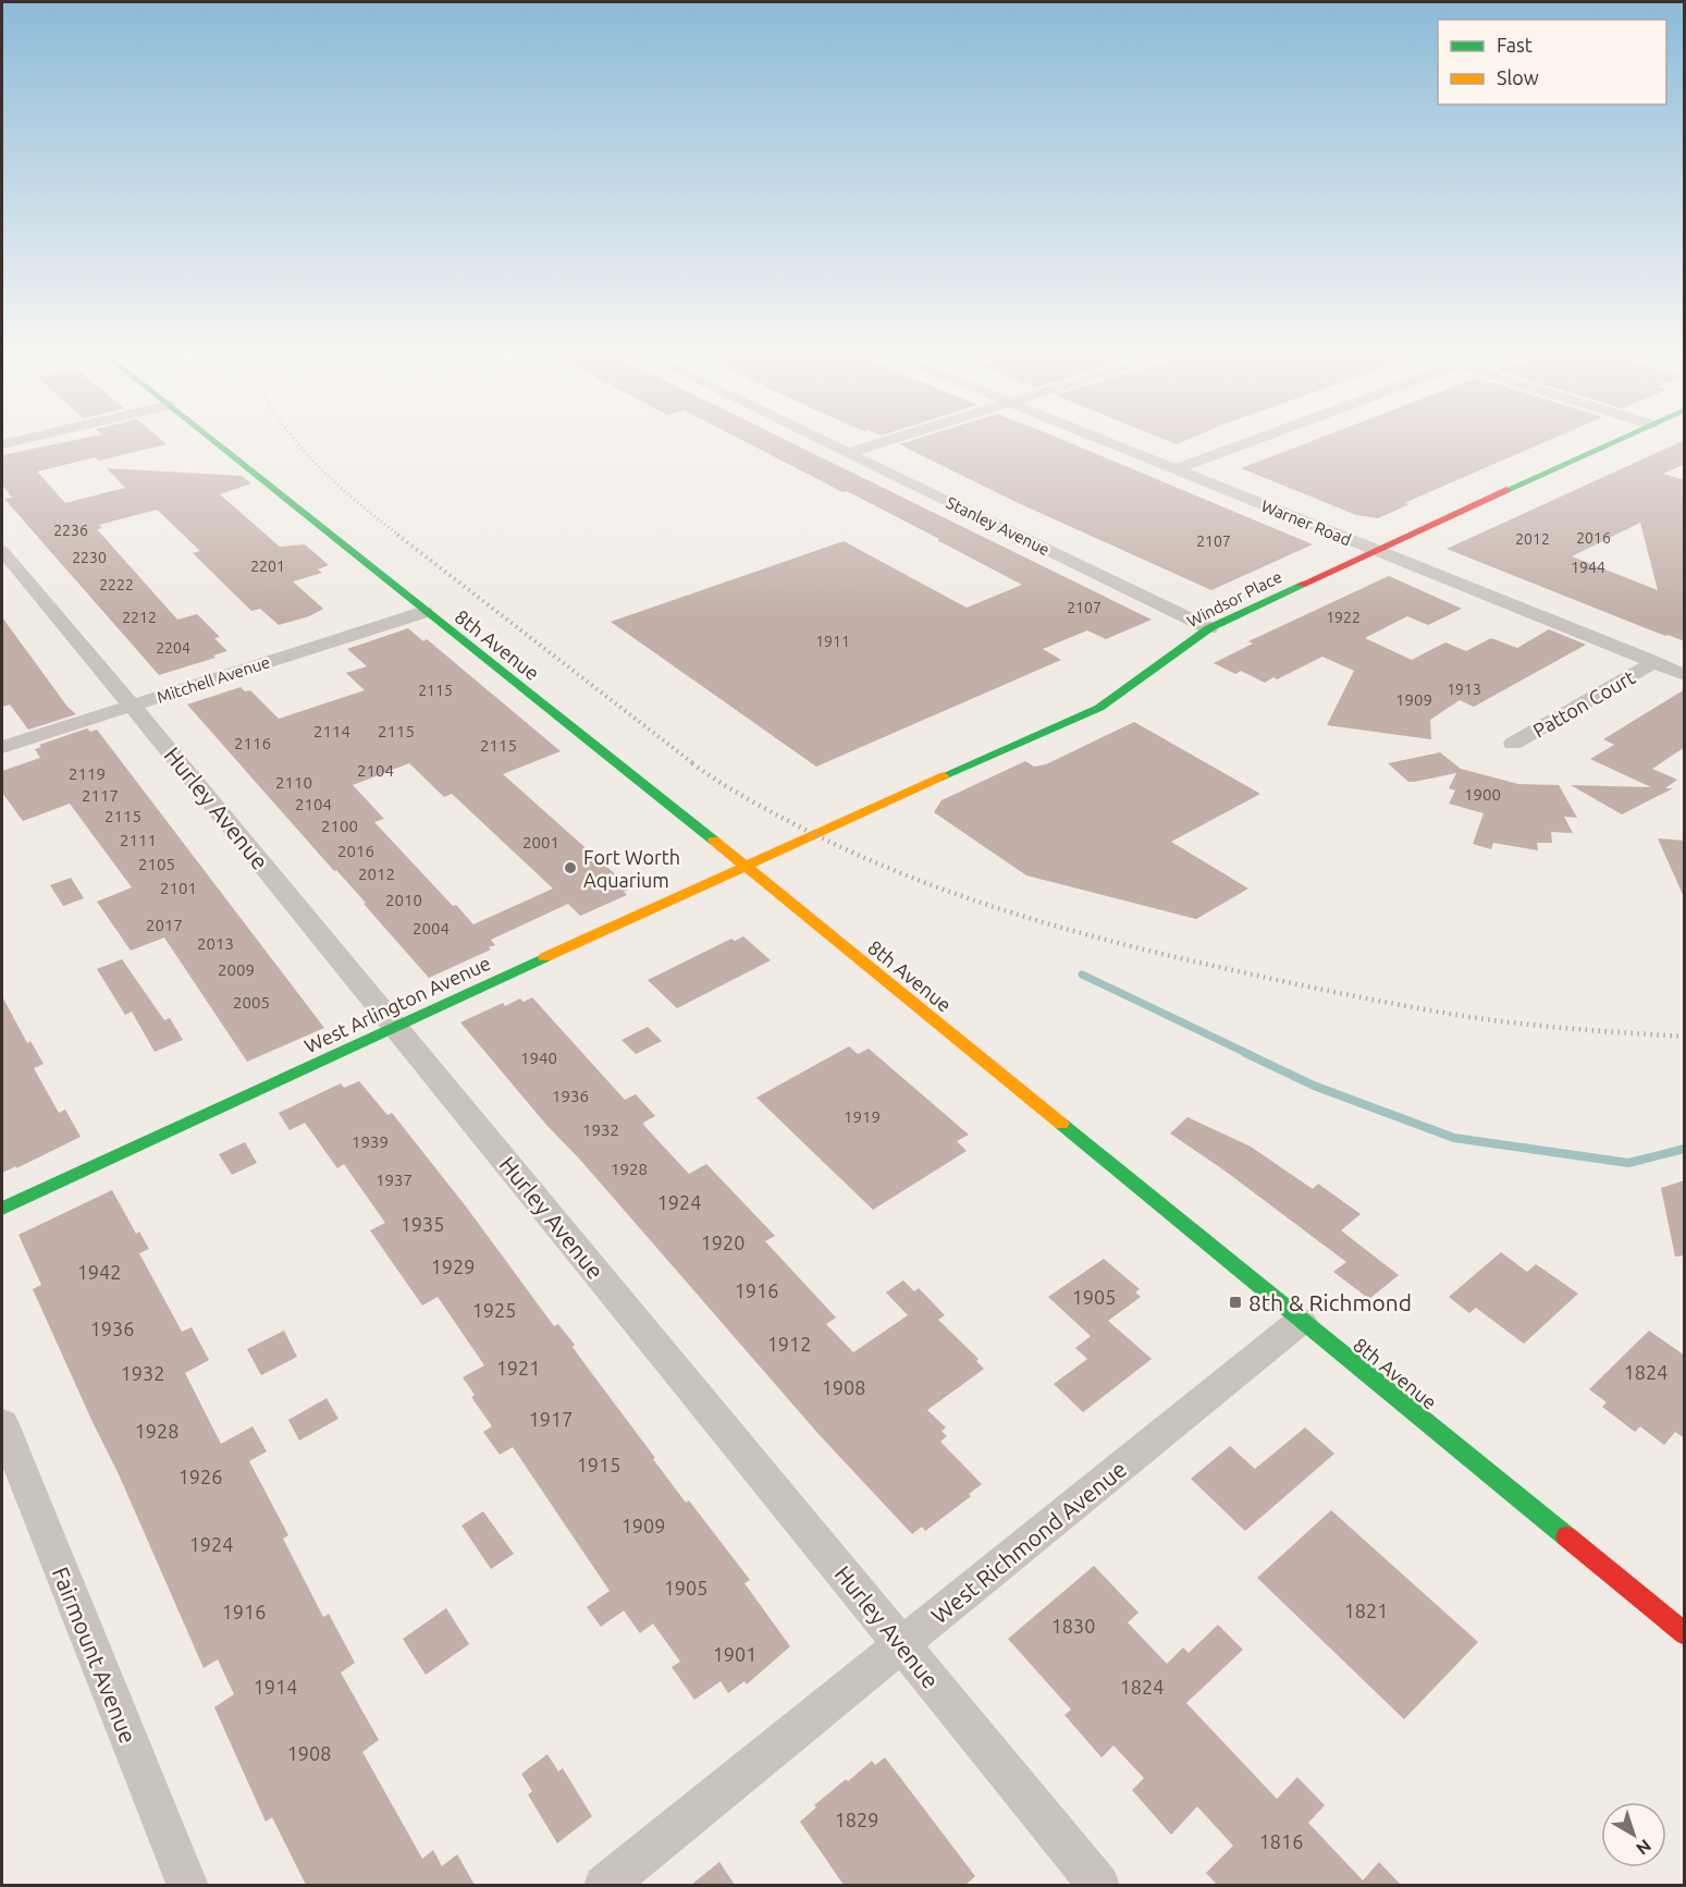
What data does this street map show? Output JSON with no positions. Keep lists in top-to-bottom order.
{
  "streets": {
    "main road": ["Windsor Place", "8th Avenue", "West Arlington Avenue"],
    "street": [
      "Warner Road",
      "Stanley Avenue",
      "Mitchell Avenue",
      "Patton Court",
      "Hurley Avenue",
      "West Richmond Avenue",
      "Fairmount Avenue"
    ]
  },
  "crossings": [
    ["Warner Road", "Windsor Place"],
    ["Warner Road", "Patton Court"],
    ["Stanley Avenue", "Windsor Place"],
    ["Windsor Place", "West Arlington Avenue"],
    ["8th Avenue", "Mitchell Avenue"],
    ["8th Avenue", "West Arlington Avenue"],
    ["8th Avenue", "West Richmond Avenue"],
    ["Mitchell Avenue", "Hurley Avenue"],
    ["Hurley Avenue", "West Arlington Avenue"],
    ["Hurley Avenue", "West Richmond Avenue"]
  ],
  "places": {
    "other": ["Fort Worth Aquarium"],
    "transit": ["8th & Richmond"]
  },
  "house_numbers": [
    "2236",
    "2016",
    "2012",
    "2107",
    "2230",
    "2201",
    "1944",
    "2222",
    "2107",
    "2212",
    "1922",
    "1911",
    "2204",
    "1913",
    "2115",
    "1909",
    "2114",
    "2115",
    "2116",
    "2115",
    "2104",
    "2119",
    "2110",
    "1900",
    "2117",
    "2104",
    "2115",
    "2100",
    "2111",
    "2001",
    "2016",
    "2105",
    "2012",
    "2101",
    "2010",
    "2017",
    "2004",
    "2013",
    "2009",
    "2005",
    "1940",
    "1936",
    "1919",
    "1932",
    "1939",
    "1928",
    "1937",
    "1924",
    "1935",
    "1920",
    "1929",
    "1942",
    "1916",
    "1905",
    "1925",
    "1936",
    "1912",
    "1921",
    "1824",
    "1932",
    "1908",
    "1917",
    "1928",
    "1915",
    "1926",
    "1909",
    "1924",
    "1905",
    "1821",
    "1916",
    "1830",
    "1901",
    "1914",
    "1824",
    "1908",
    "1829",
    "1816"
  ],
  "legend": ["Fast", "Slow"],
  "north": "bottom right"
}
